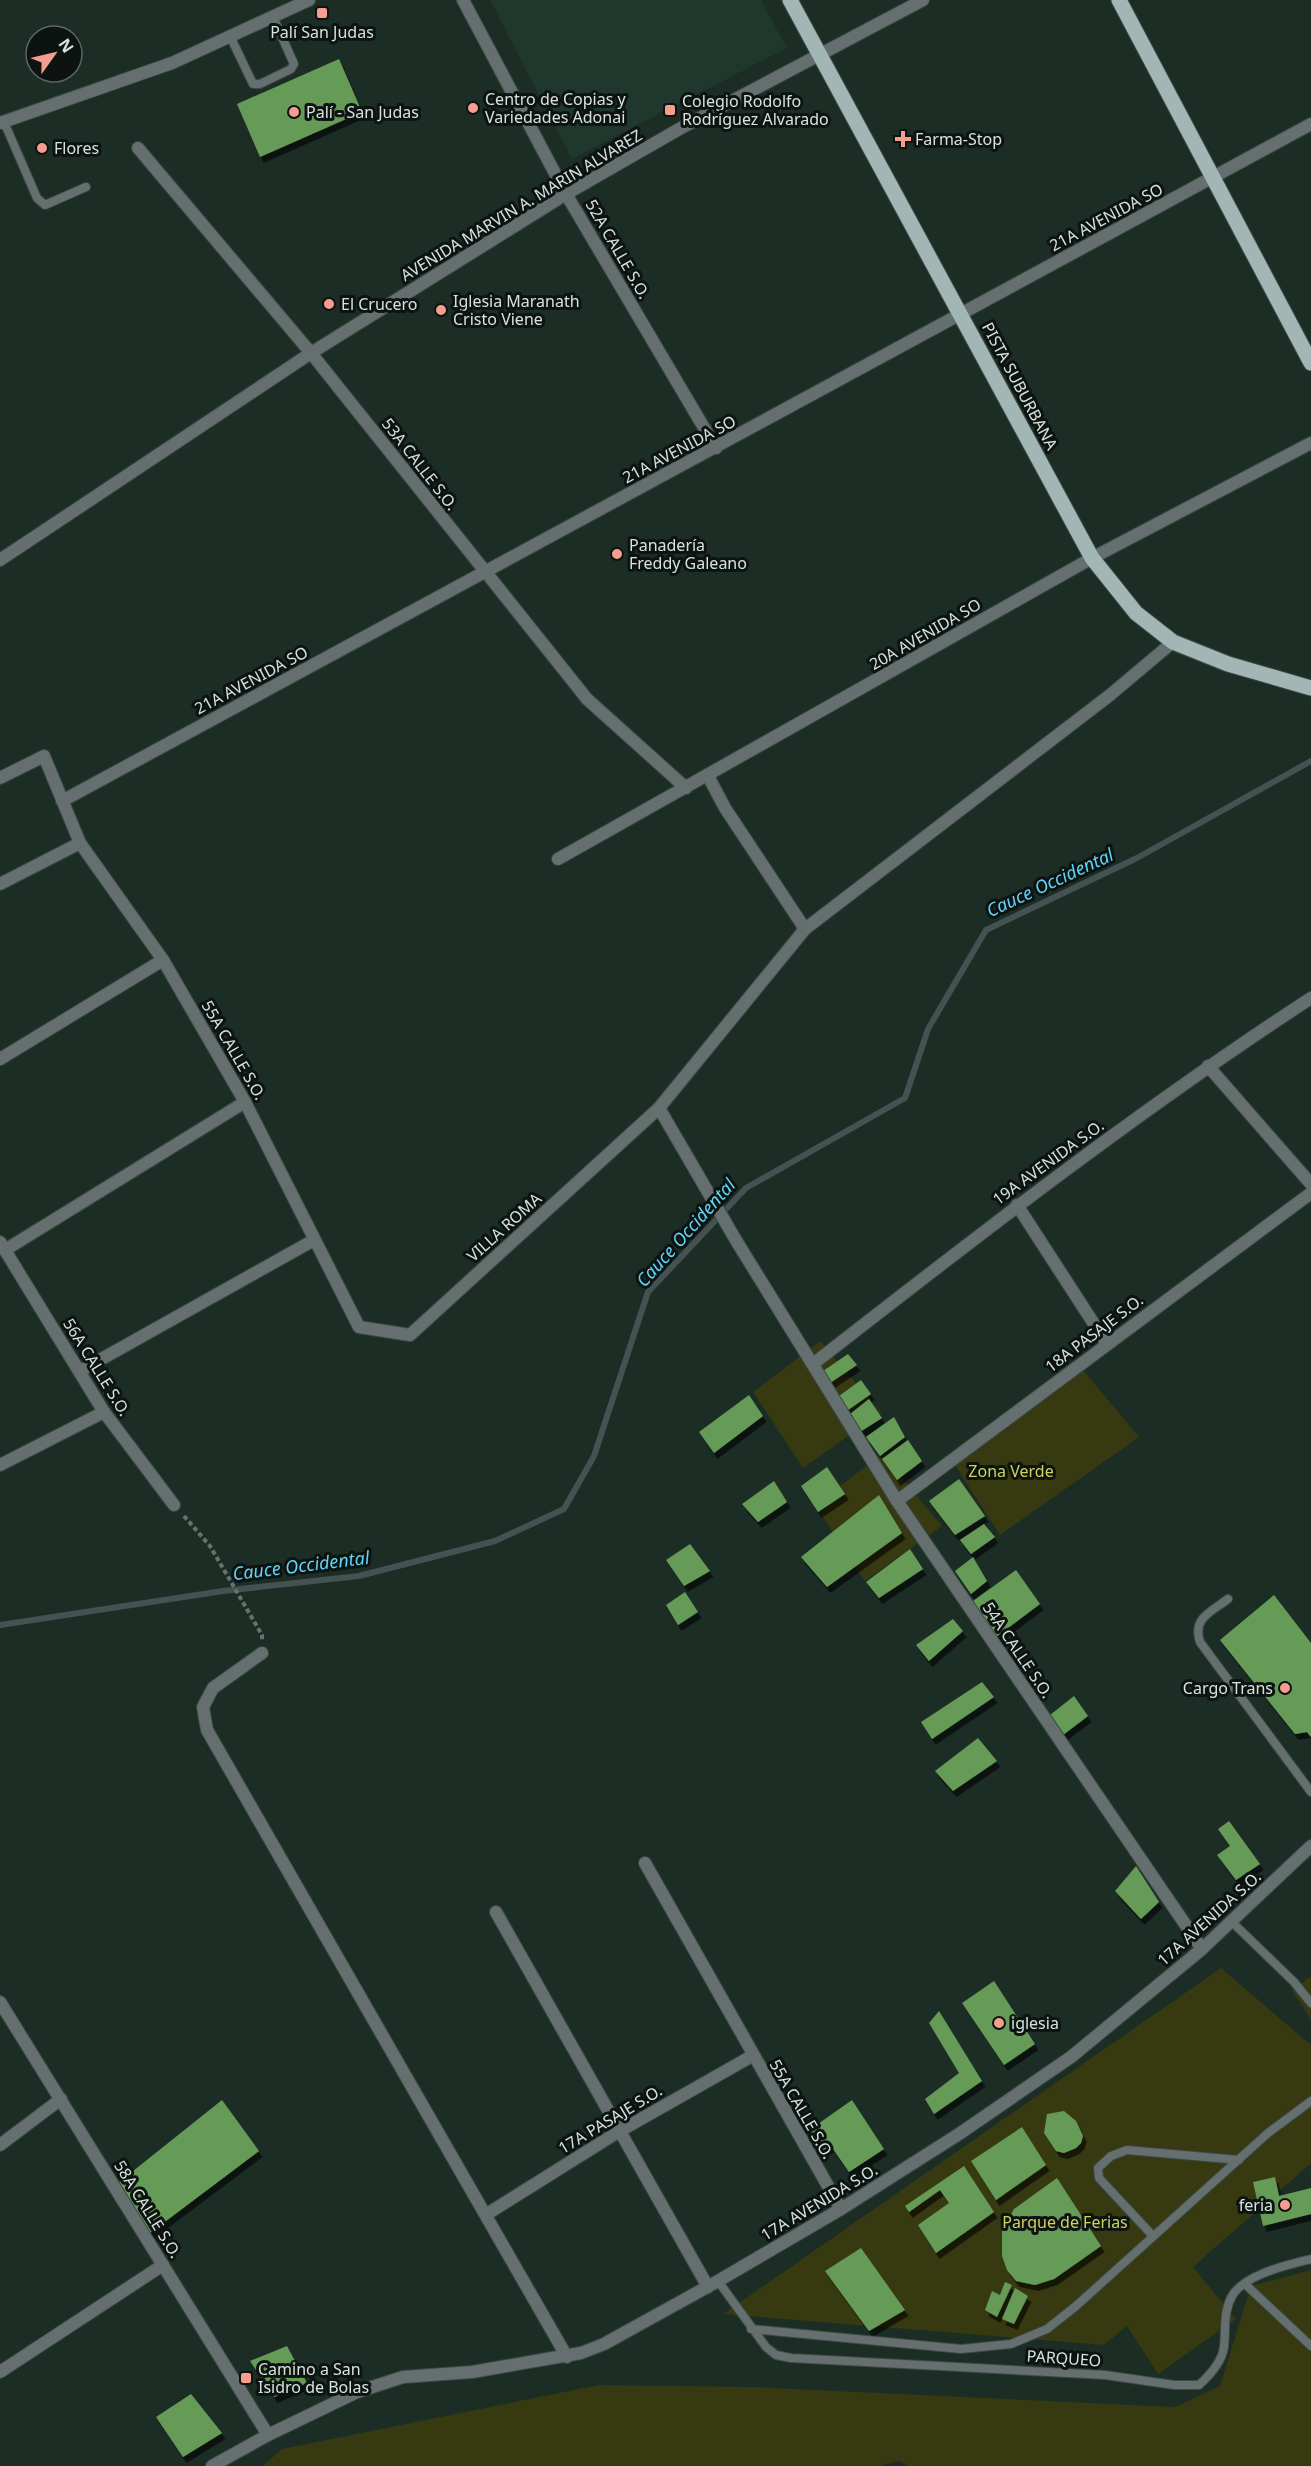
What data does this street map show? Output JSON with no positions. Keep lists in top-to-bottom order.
{
  "streets": {
    "main road": ["PISTA SUBURBANA"],
    "street": [
      "AVENIDA MARVIN A. MARIN ALVAREZ",
      "21A AVENIDA SO",
      "52A CALLE S.O.",
      "53A CALLE S.O.",
      "20A AVENIDA SO",
      "55A CALLE S.O.",
      "19A AVENIDA S.O.",
      "VILLA ROMA",
      "18A PASAJE S.O.",
      "56A CALLE S.O.",
      "54A CALLE S.O.",
      "17A AVENIDA S.O.",
      "17A PASAJE S.O.",
      "58A CALLE S.O."
    ],
    "lane": ["PARQUEO"]
  },
  "crossings": [
    ["AVENIDA MARVIN A. MARIN ALVAREZ", "52A CALLE S.O."],
    ["AVENIDA MARVIN A. MARIN ALVAREZ", "PISTA SUBURBANA"],
    ["AVENIDA MARVIN A. MARIN ALVAREZ", "53A CALLE S.O."],
    ["21A AVENIDA SO", "52A CALLE S.O."],
    ["21A AVENIDA SO", "PISTA SUBURBANA"],
    ["21A AVENIDA SO", "53A CALLE S.O."],
    ["21A AVENIDA SO", "55A CALLE S.O."],
    ["PISTA SUBURBANA", "20A AVENIDA SO"],
    ["PISTA SUBURBANA", "VILLA ROMA"],
    ["53A CALLE S.O.", "20A AVENIDA SO"],
    ["55A CALLE S.O.", "VILLA ROMA"],
    ["55A CALLE S.O.", "17A AVENIDA S.O."],
    ["55A CALLE S.O.", "17A PASAJE S.O."],
    ["19A AVENIDA S.O.", "54A CALLE S.O."],
    ["18A PASAJE S.O.", "54A CALLE S.O."],
    ["54A CALLE S.O.", "17A AVENIDA S.O."],
    ["17A AVENIDA S.O.", "58A CALLE S.O."],
    ["17A AVENIDA S.O.", "PARQUEO"]
  ],
  "water": ["Cauce Occidental"],
  "parks": ["Zona Verde", "Parque de Ferias"],
  "places": {
    "transit": ["Palí San Judas", "Colegio Rodolfo Rodríguez Alvarado", "Camino a San Isidro de Bolas"],
    "other": [
      "Centro de Copias y Variedades Adonai",
      "Palí - San Judas",
      "Flores",
      "El Crucero",
      "Iglesia Maranath Cristo Viene",
      "Panadería Freddy Galeano",
      "Cargo Trans",
      "iglesia",
      "feria"
    ],
    "health": ["Farma-Stop"]
  },
  "north": "top right"
}
